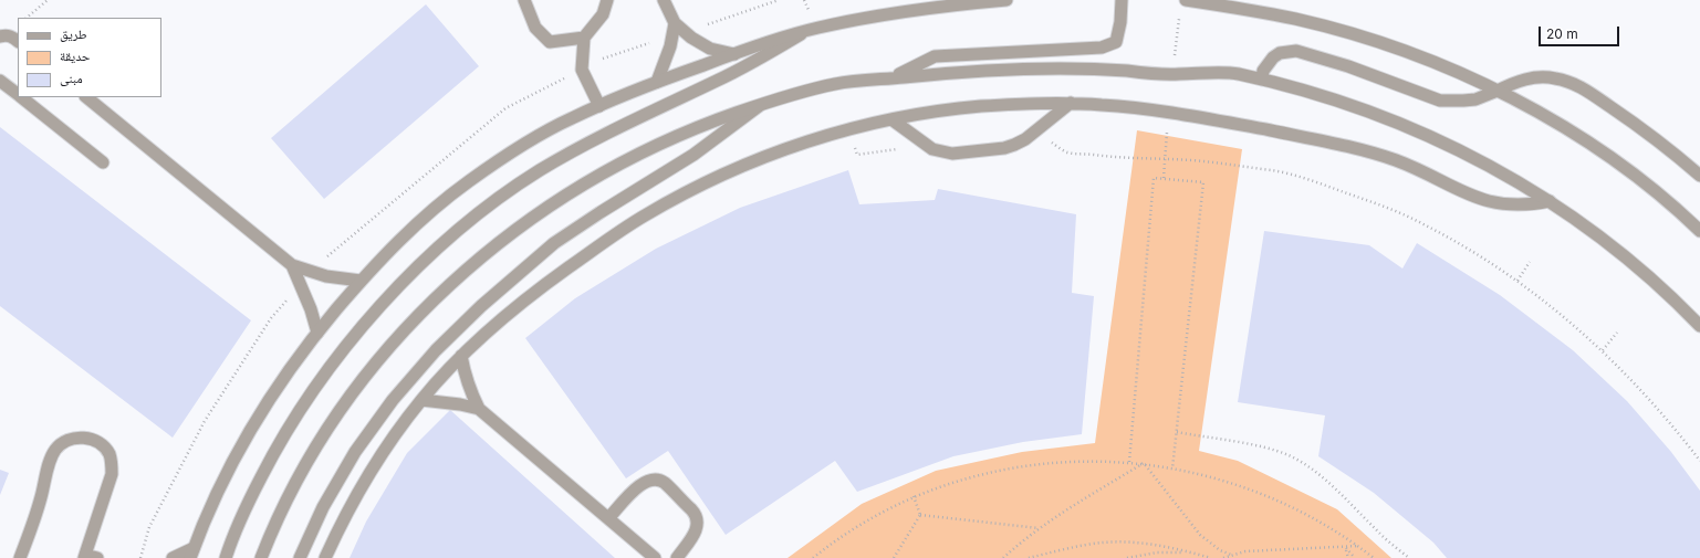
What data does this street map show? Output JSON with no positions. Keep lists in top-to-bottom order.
{
  "legend": ["طريق", "حديقة", "مبنى"],
  "scale_bar": "20 m"
}
